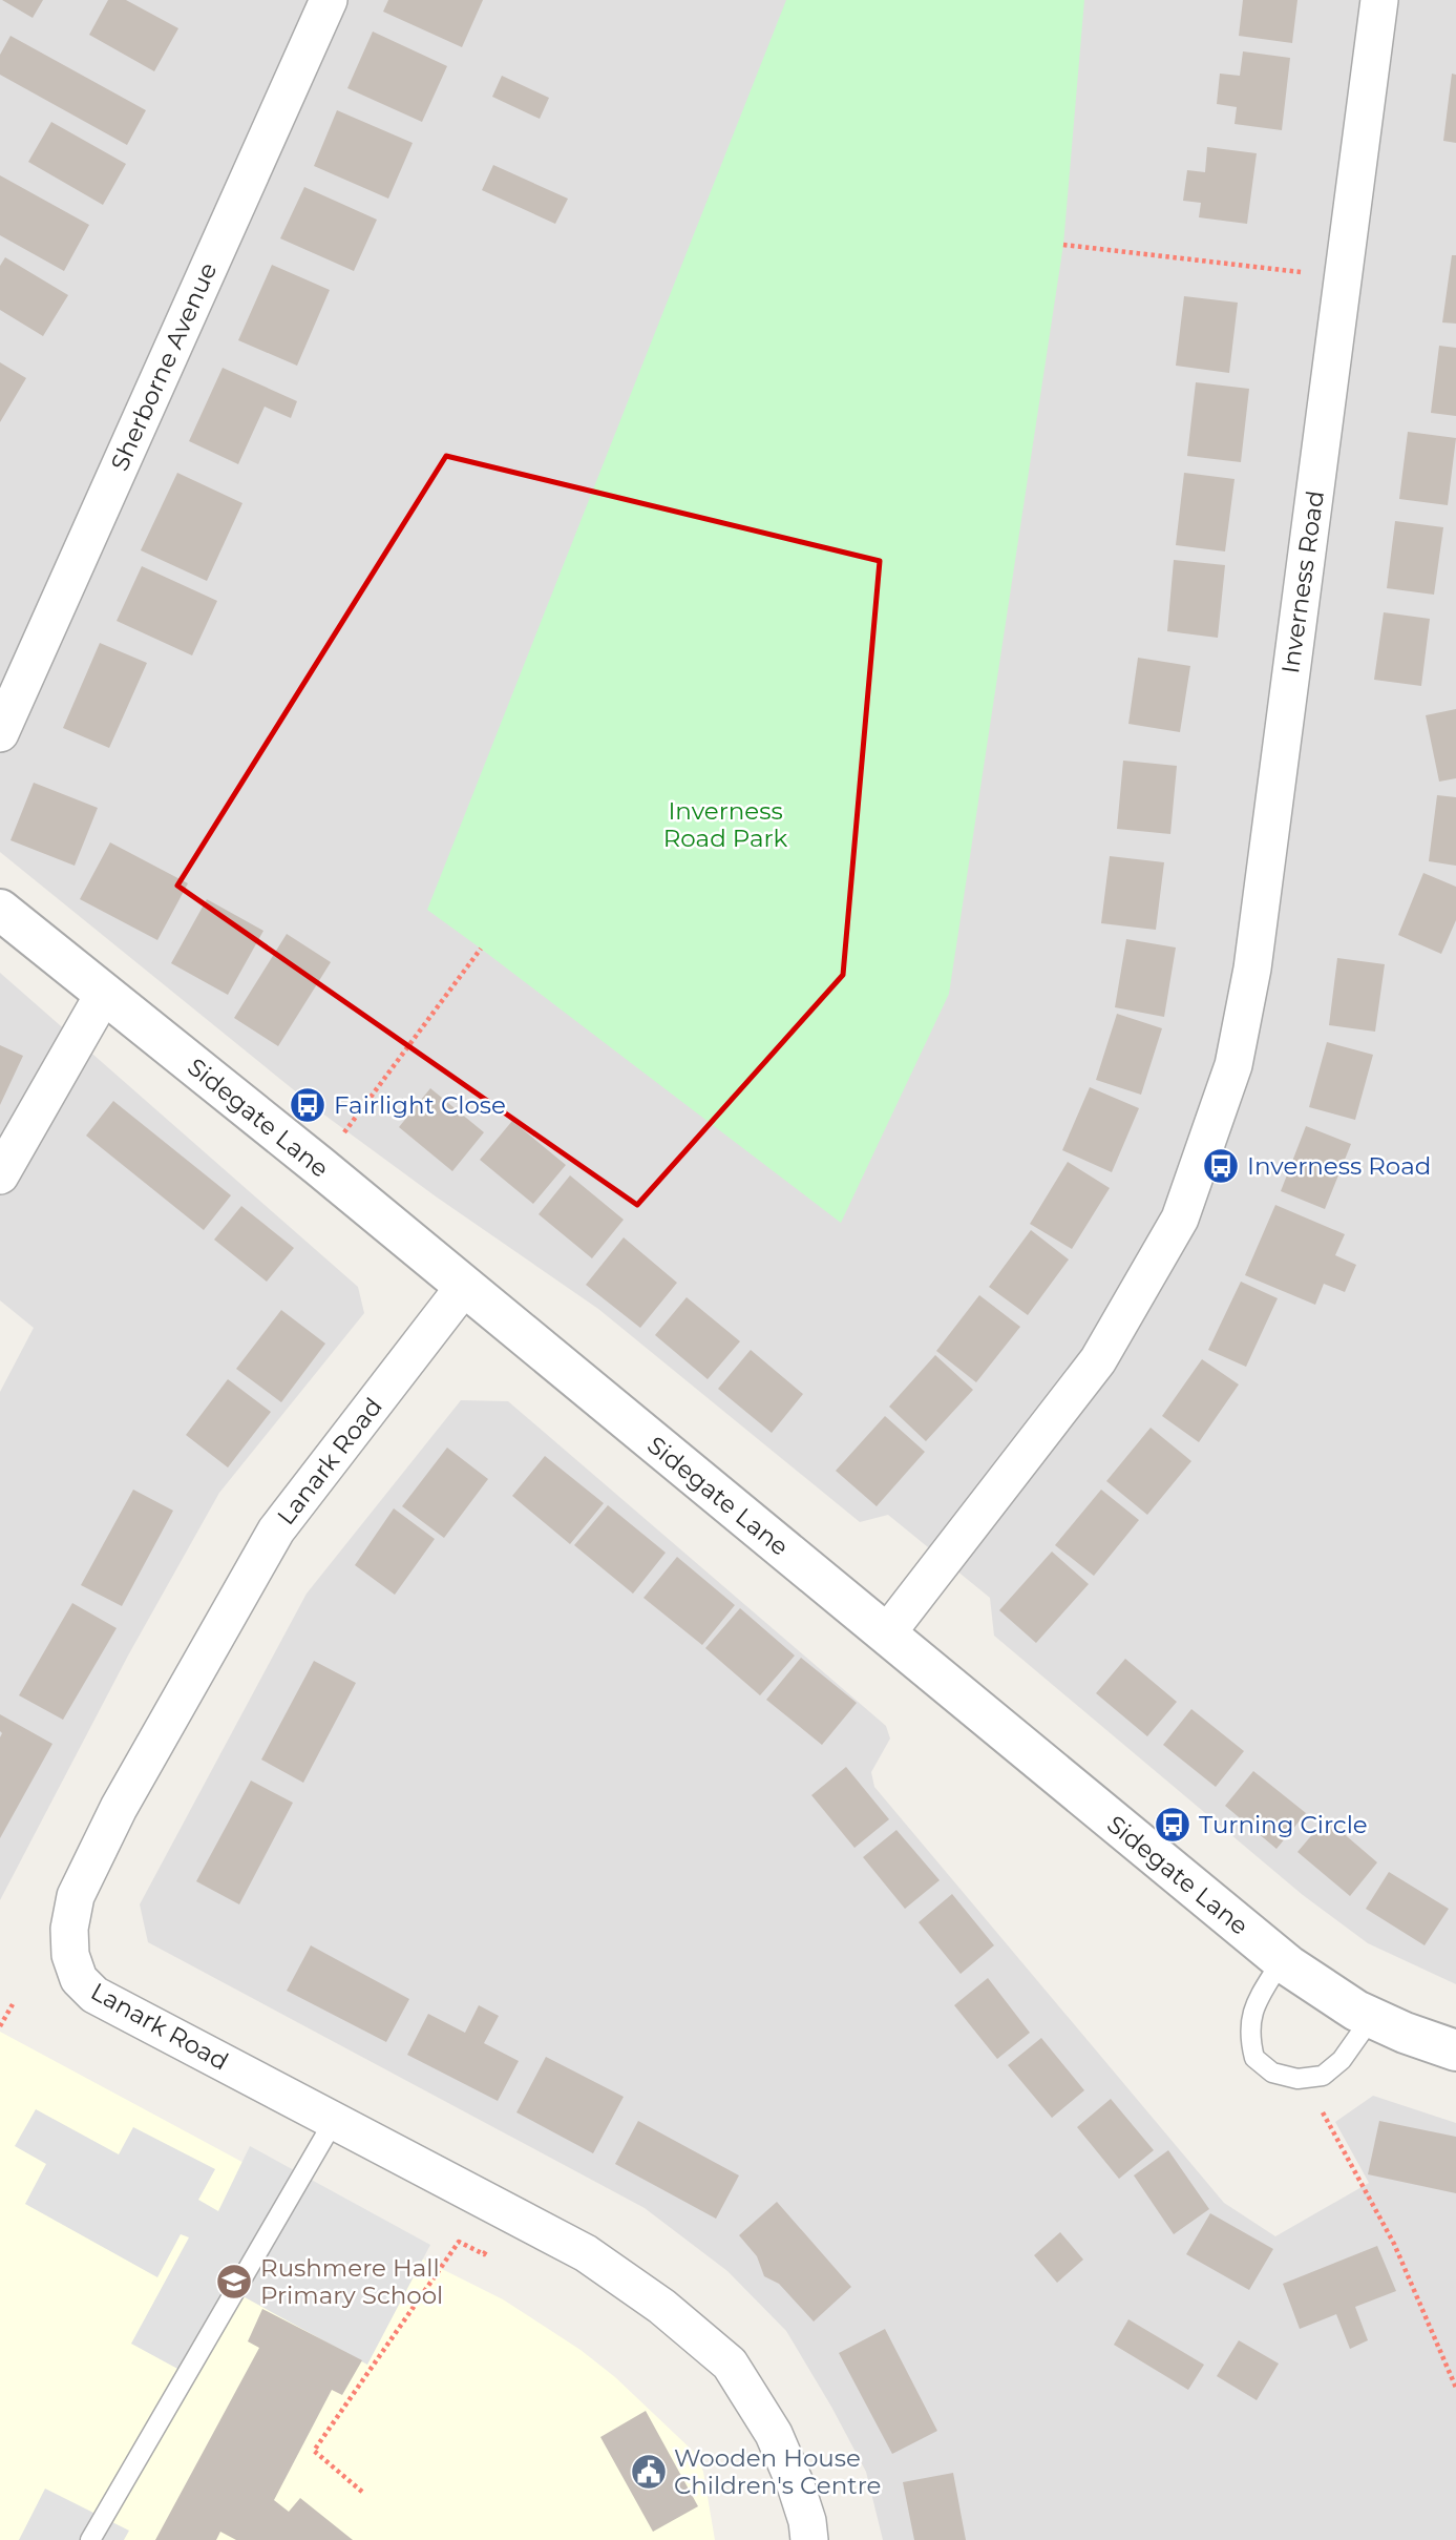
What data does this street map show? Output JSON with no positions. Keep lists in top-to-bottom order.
{
  "streets": {
    "street": [
      "Sherborne Avenue",
      "Inverness Road",
      "Sidegate Lane",
      "Lanark Road"
    ]
  },
  "crossings": [
    ["Inverness Road", "Sidegate Lane"],
    ["Sidegate Lane", "Lanark Road"]
  ],
  "parks": ["Inverness Road Park"],
  "places": {
    "bus stop": ["Fairlight Close", "Inverness Road", "Turning Circle"],
    "school or university": ["Rushmere Hall Primary School"],
    "public building": ["Wooden House Children's Centre"]
  }
}
